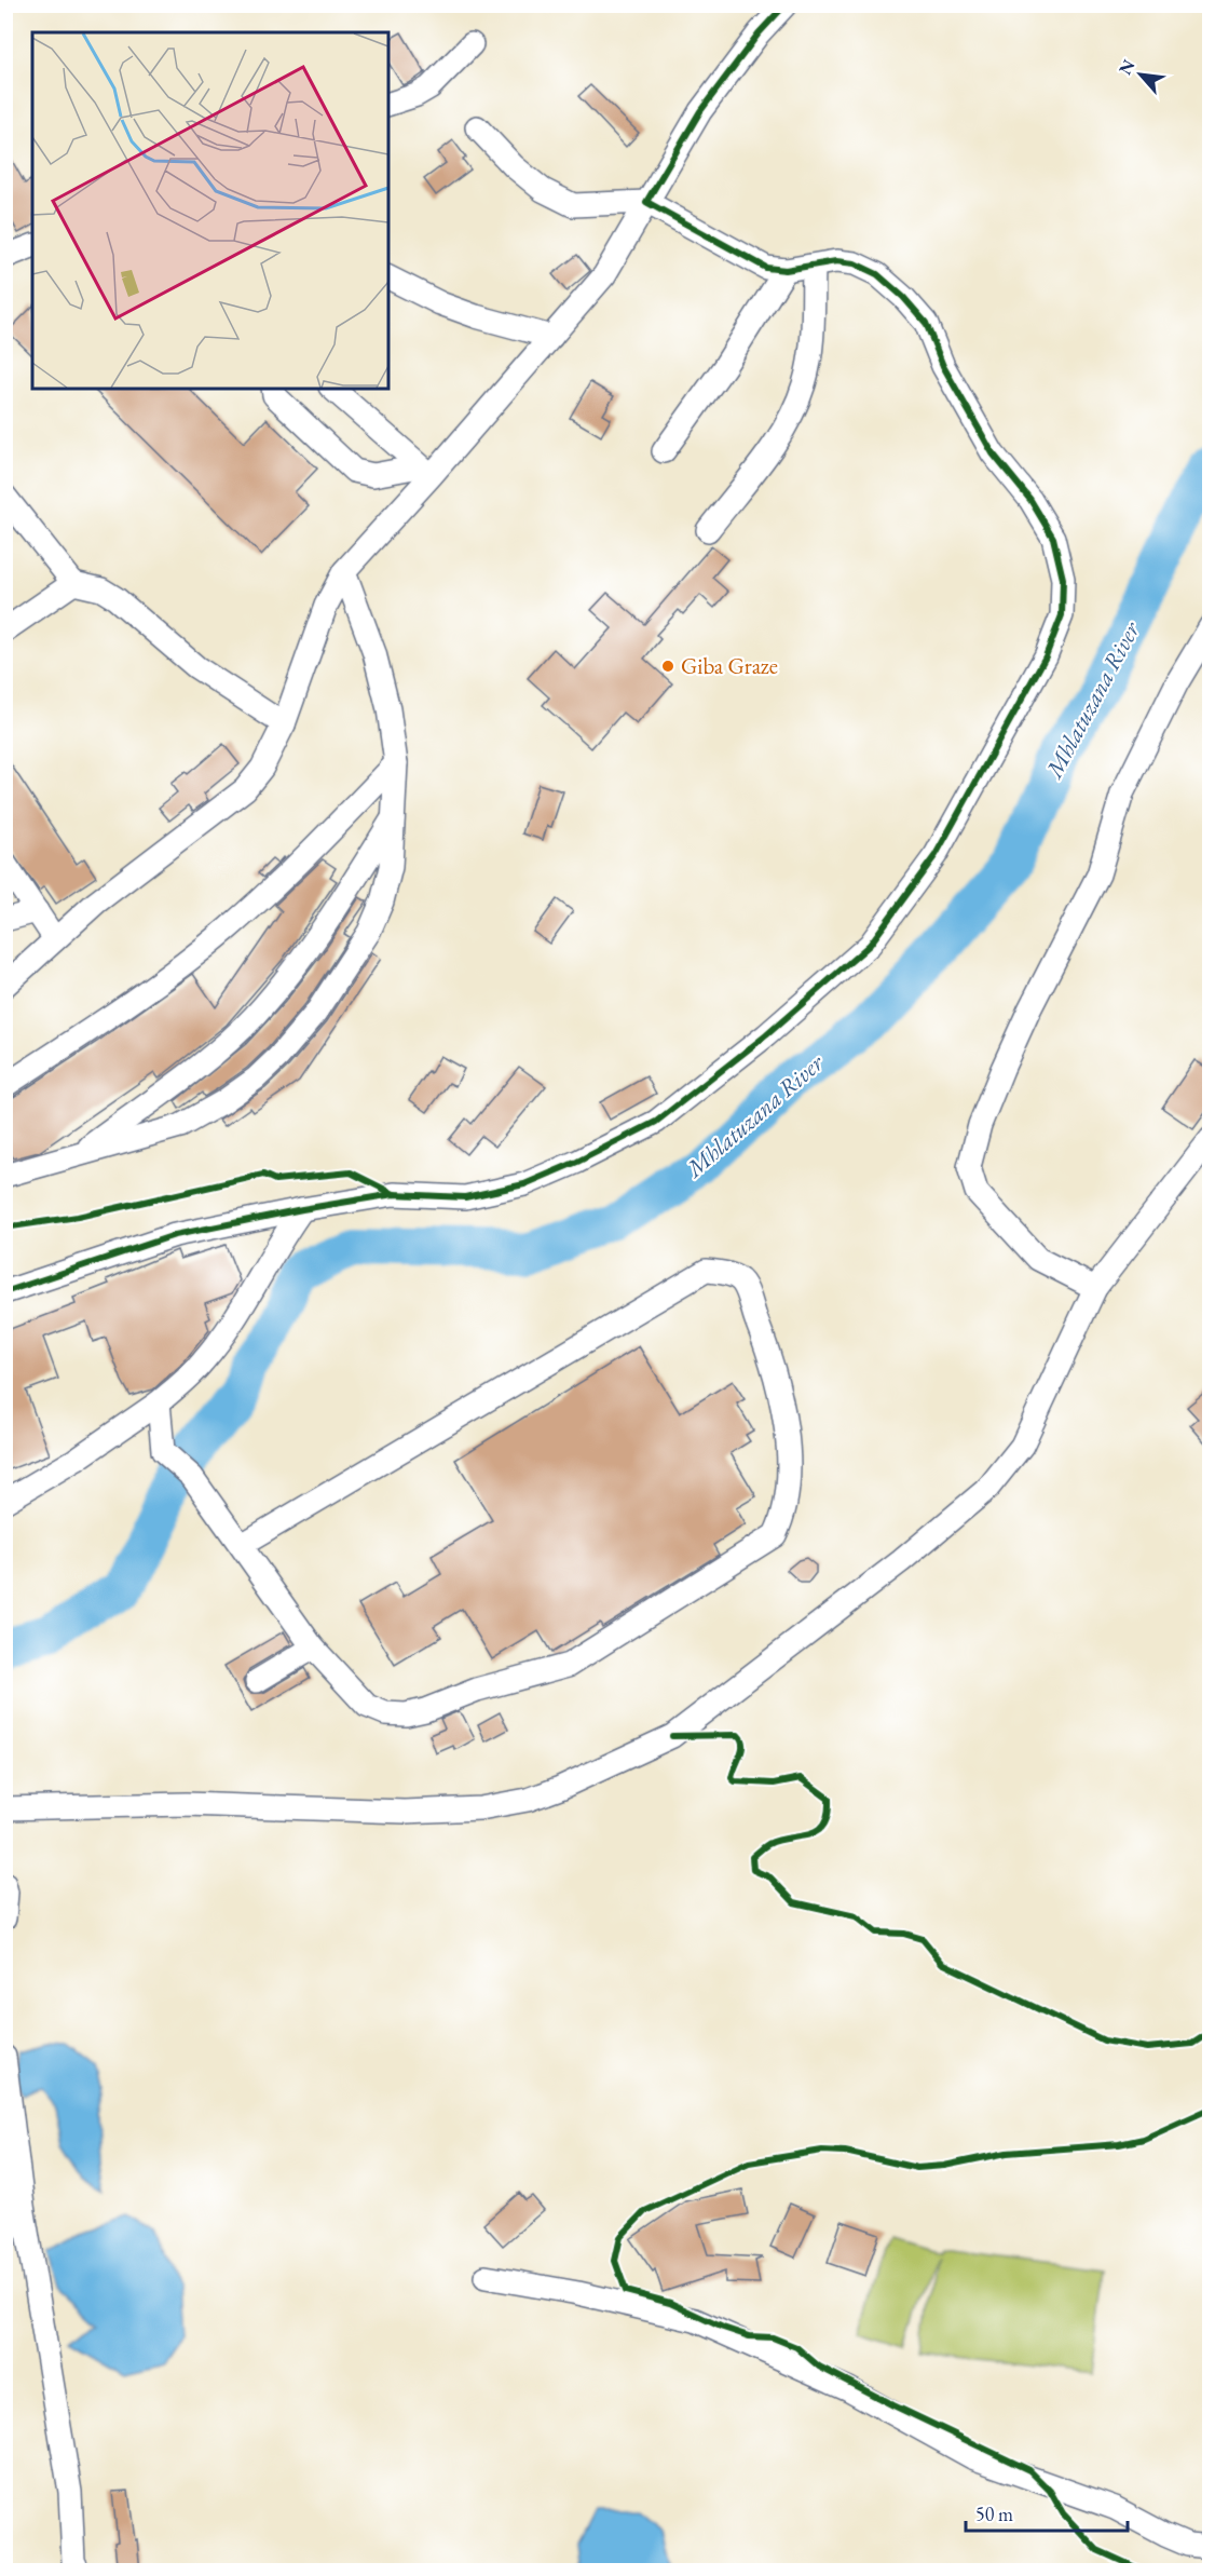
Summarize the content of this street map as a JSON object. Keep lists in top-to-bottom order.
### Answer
{
  "water": ["Mhlatuzana River"],
  "places": ["Giba Graze"],
  "scale_bar": "50 m",
  "north": "top left"
}
